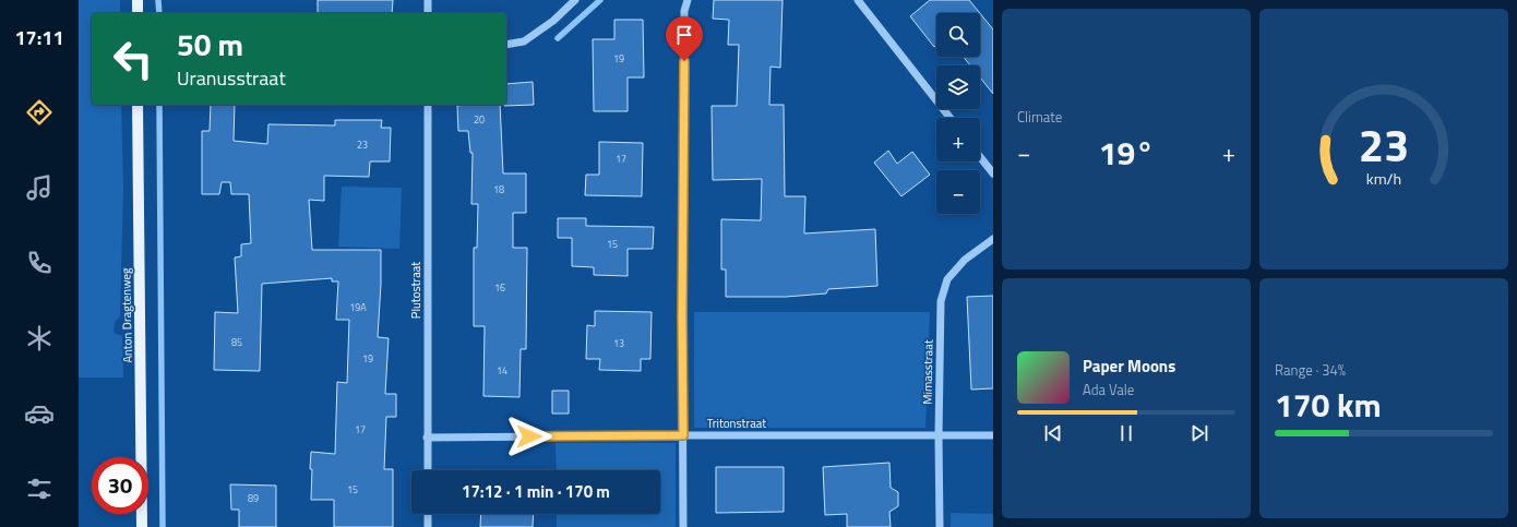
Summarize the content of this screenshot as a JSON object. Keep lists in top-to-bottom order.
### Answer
{
  "streets": {
    "main road": ["Anton Dragtenweg"],
    "street": ["Plutostraat", "Mimasstraat", "Tritonstraat"]
  },
  "crossings": [
    ["Plutostraat", "Tritonstraat"],
    ["Mimasstraat", "Tritonstraat"]
  ],
  "house_numbers": [
    "19",
    "20",
    "23",
    "17",
    "18",
    "15",
    "16",
    "19A",
    "85",
    "13",
    "19",
    "14",
    "17",
    "15",
    "89"
  ],
  "page": {
    "tabs": "17:11",
    "tile": [
      "Climate",
      ["Range · 34%", "170 km"]
    ],
    "map_buttons": ["+", "−"],
    "turn": ["50 m", "Uranusstraat"],
    "heat": ["−", "19°", "+"],
    "song": ["Paper Moons", "Ada Vale"],
    "limit": "30",
    "trip": "17:12 · 1 min · 170 m",
    "gauge": ["23", "km/h"]
  }
}
